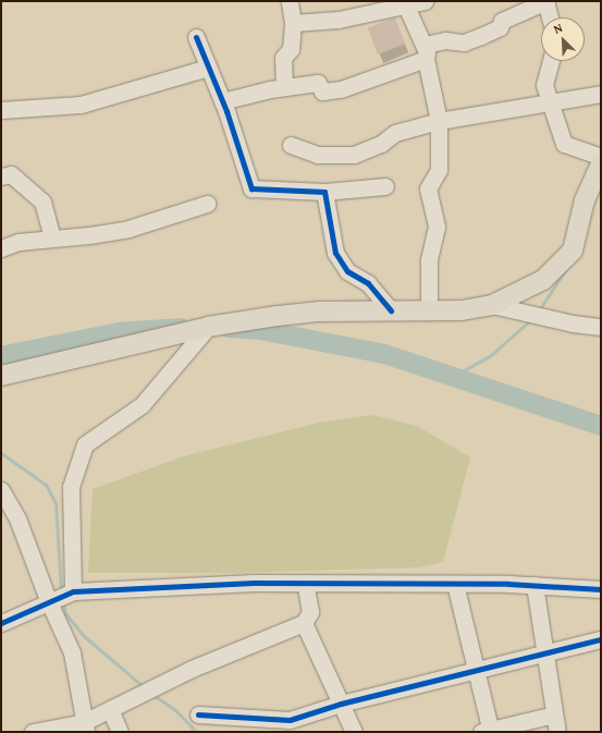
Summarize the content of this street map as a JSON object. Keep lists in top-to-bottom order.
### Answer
{
  "north": "top left"
}
